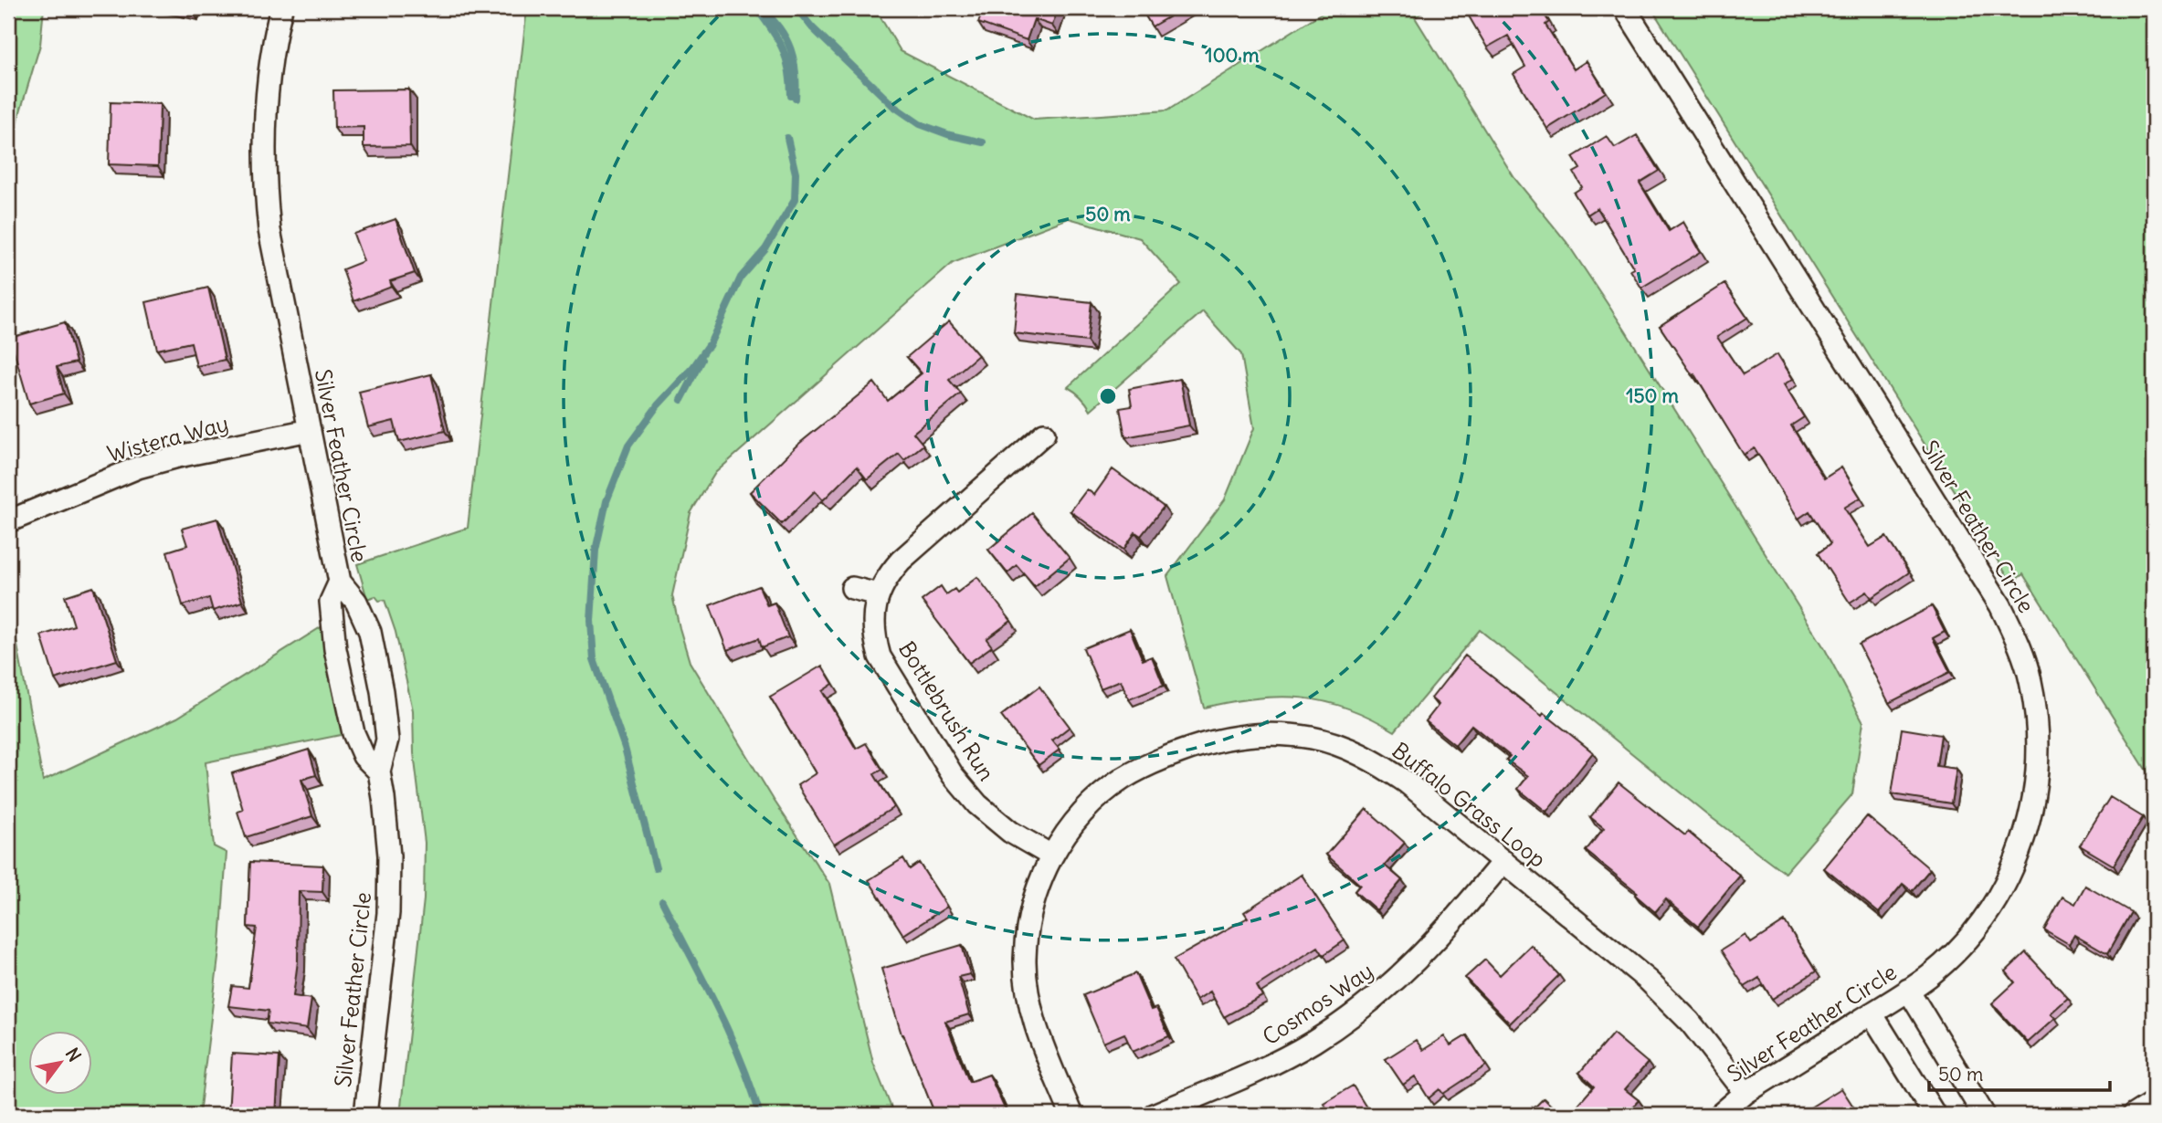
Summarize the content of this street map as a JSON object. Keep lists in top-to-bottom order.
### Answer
{
  "streets": {
    "street": [
      "Wistera Way",
      "Silver Feather Circle",
      "Bottlebrush Run",
      "Buffalo Grass Loop",
      "Cosmos Way"
    ]
  },
  "crossings": [
    ["Wistera Way", "Silver Feather Circle"],
    ["Silver Feather Circle", "Buffalo Grass Loop"],
    ["Bottlebrush Run", "Buffalo Grass Loop"],
    ["Buffalo Grass Loop", "Cosmos Way"]
  ],
  "scale_bar": "50 m",
  "north": "top right",
  "rings": ["100 m", "50 m", "150 m"]
}
